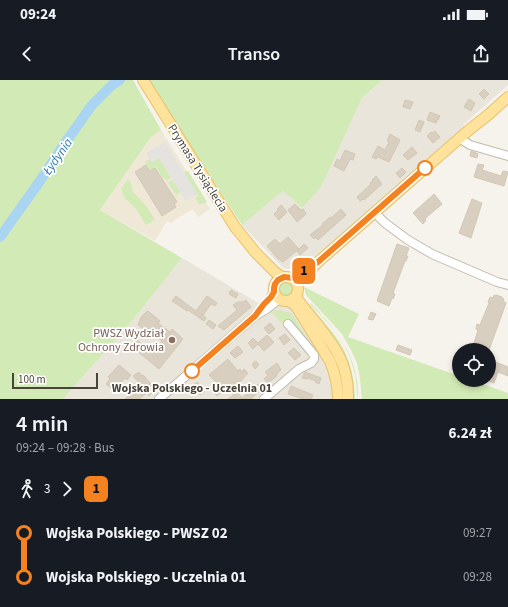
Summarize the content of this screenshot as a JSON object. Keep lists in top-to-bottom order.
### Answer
{
  "streets": {
    "main road": ["Prymasa Tysiąclecia"]
  },
  "water": ["Łydynia"],
  "places": ["PWSZ Wydział Ochrony Zdrowia", "Wojska Polskiego - Uczelnia 01"],
  "lines": ["bus line 1"],
  "scale_bar": "100 m",
  "page": {
    "status": "09:24",
    "header": "Transo",
    "on_map": "1",
    "scale": "100 m",
    "heading": ["4 min", "09:24 – 09:28 · Bus", "6.24 zł"],
    "legs": ["3", "1"],
    "list": [
      {
        "name": "Wojska Polskiego - PWSZ 02",
        "value": "09:27"
      },
      {
        "name": "Wojska Polskiego - Uczelnia 01",
        "value": "09:28"
      }
    ]
  }
}
